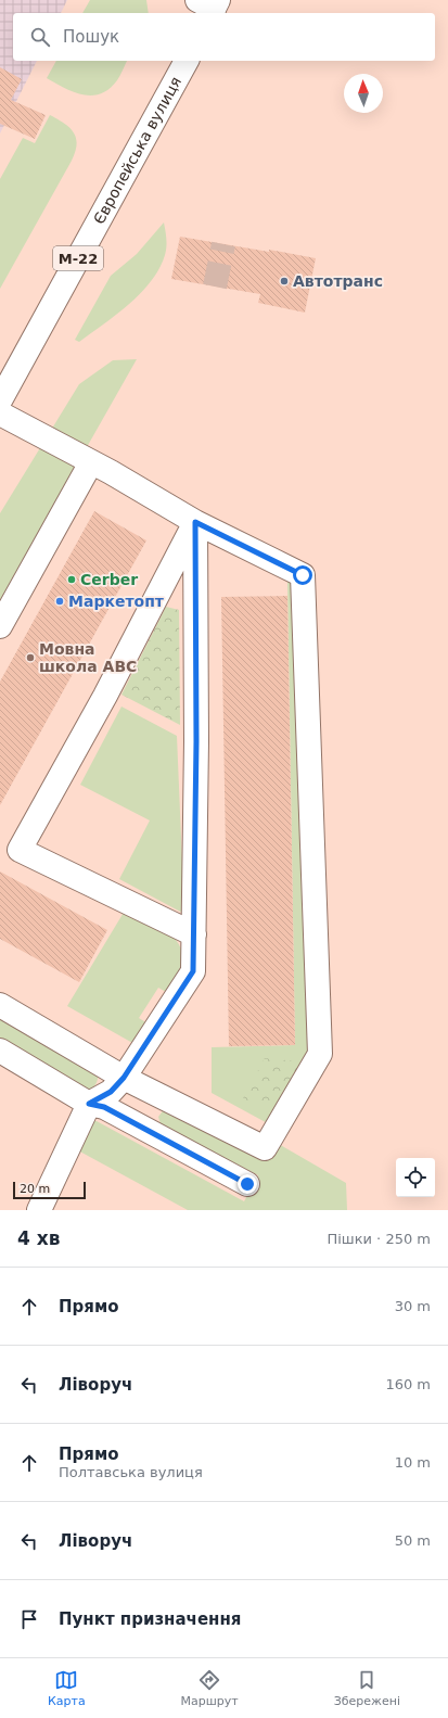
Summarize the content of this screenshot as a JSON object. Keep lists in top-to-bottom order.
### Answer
{
  "streets": {
    "main road": ["Європейська вулиця", "М-22"]
  },
  "places": [
    "Автотранс",
    "Cerber",
    "Маркетопт",
    "Мовна школа ABC"
  ],
  "scale_bar": "20 m",
  "north": "top",
  "page": {
    "search": "Пошук",
    "scale": "20 m",
    "heading": ["4 хв", "Пішки · 250 m"],
    "list": [
      ["Прямо", "30 m"],
      ["Ліворуч", "160 m"],
      ["Прямо", "Полтавська вулиця", "10 m"],
      ["Ліворуч", "50 m"],
      "Пункт призначення"
    ],
    "nav": ["Карта", "Маршрут", "Збережені"]
  }
}
